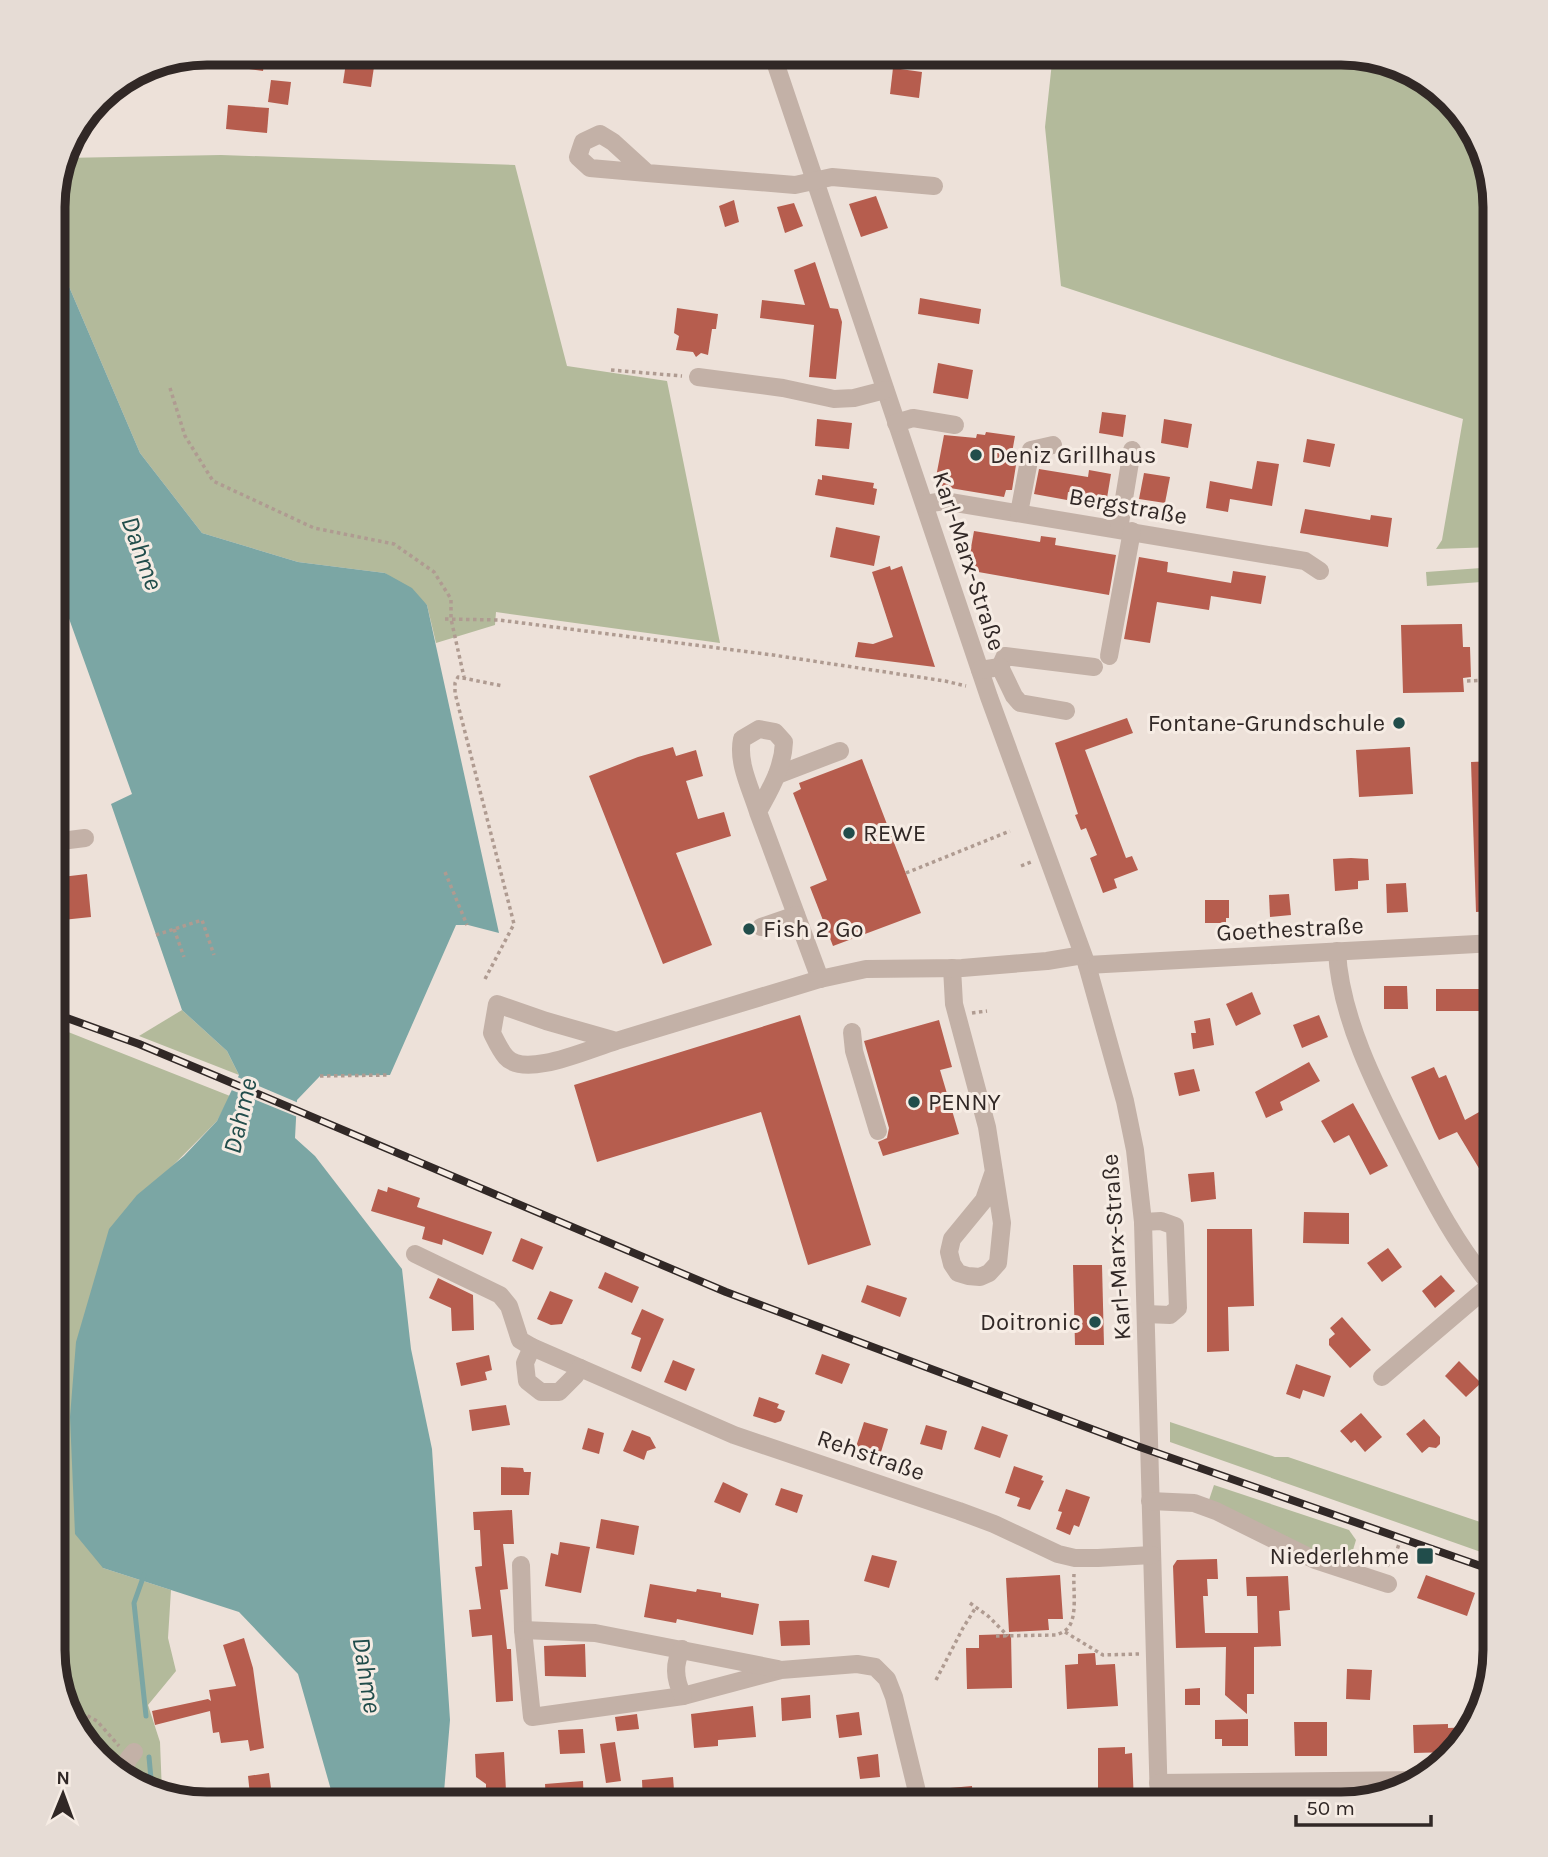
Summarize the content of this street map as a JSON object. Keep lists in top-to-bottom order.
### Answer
{
  "streets": {
    "street": [
      "Bergstraße",
      "Karl-Marx-Straße",
      "Goethestraße",
      "Rehstraße"
    ]
  },
  "crossings": [
    ["Bergstraße", "Karl-Marx-Straße"],
    ["Karl-Marx-Straße", "Goethestraße"],
    ["Karl-Marx-Straße", "Rehstraße"]
  ],
  "water": ["Dahme"],
  "places": {
    "other": [
      "Deniz Grillhaus",
      "Fontane-Grundschule",
      "REWE",
      "Fish 2 Go",
      "PENNY",
      "Doitronic"
    ],
    "transit": ["Niederlehme"]
  },
  "scale_bar": "50 m",
  "north": "top"
}
